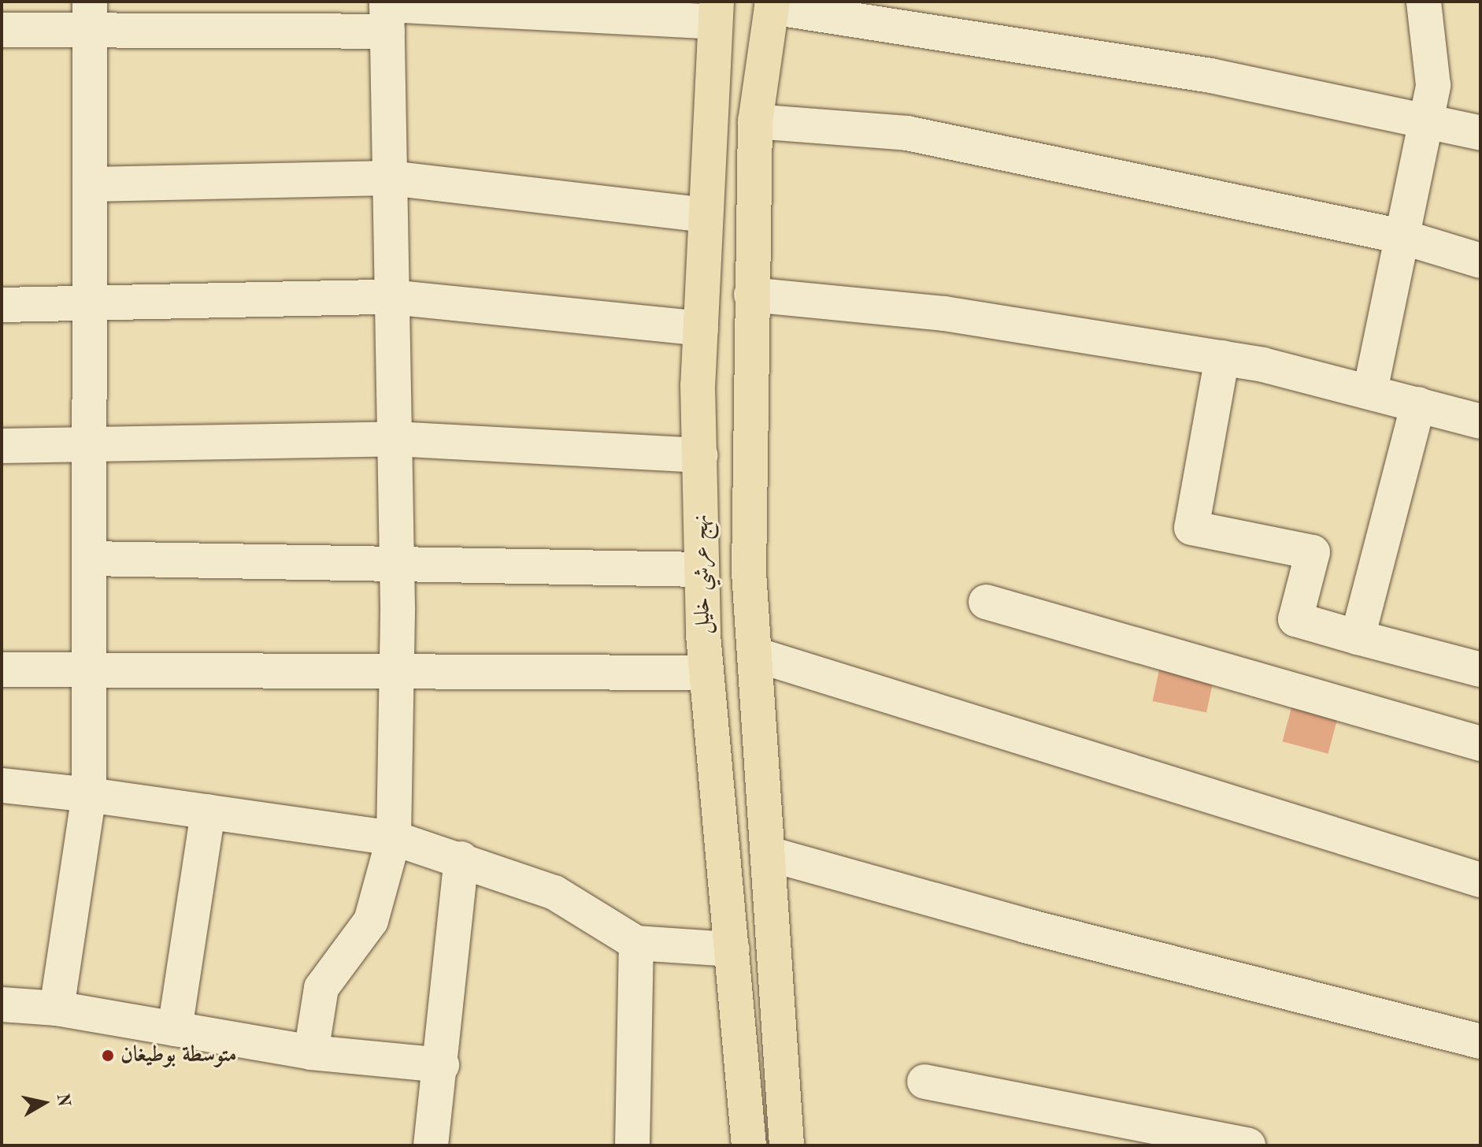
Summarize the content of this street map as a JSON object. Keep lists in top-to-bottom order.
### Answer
{
  "streets": {
    "highway": ["نهج عرشي خليل"]
  },
  "places": ["متوسطة بوطيغان"],
  "north": "right"
}
